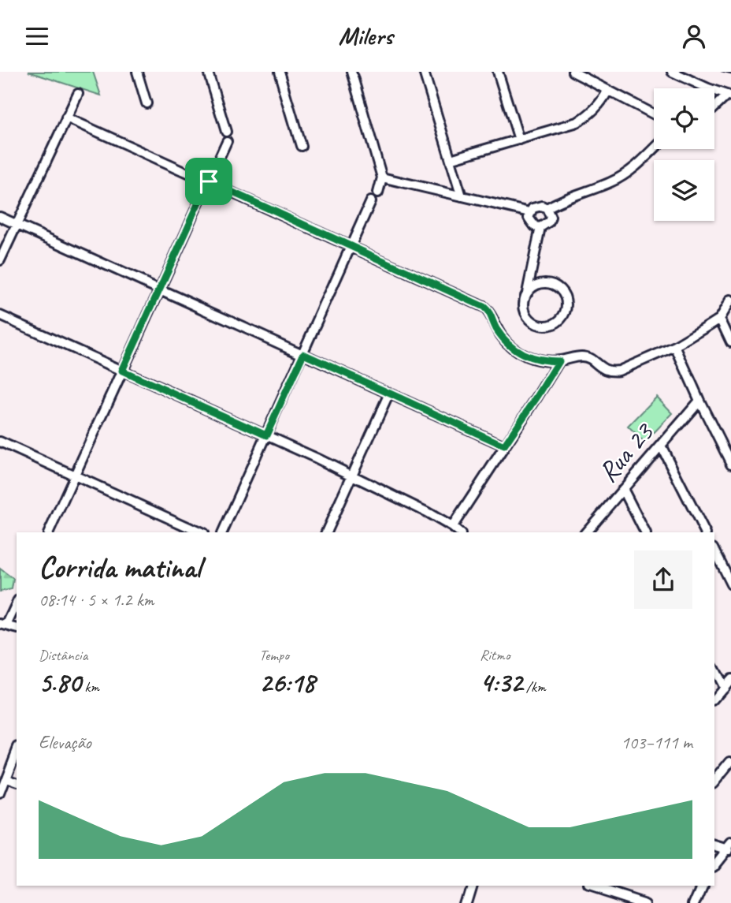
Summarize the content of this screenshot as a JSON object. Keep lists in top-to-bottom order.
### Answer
{
  "streets": {
    "street": ["Rua 23"]
  },
  "page": {
    "header": "Milers",
    "heading": ["Corrida matinal", "08:14 · 5 × 1.2 km"],
    "stats": [
      ["Distância", "5.80 km"],
      ["Tempo", "26:18"],
      ["Ritmo", "4:32 /km"]
    ],
    "chart": ["Elevação", "103–111 m"]
  }
}
